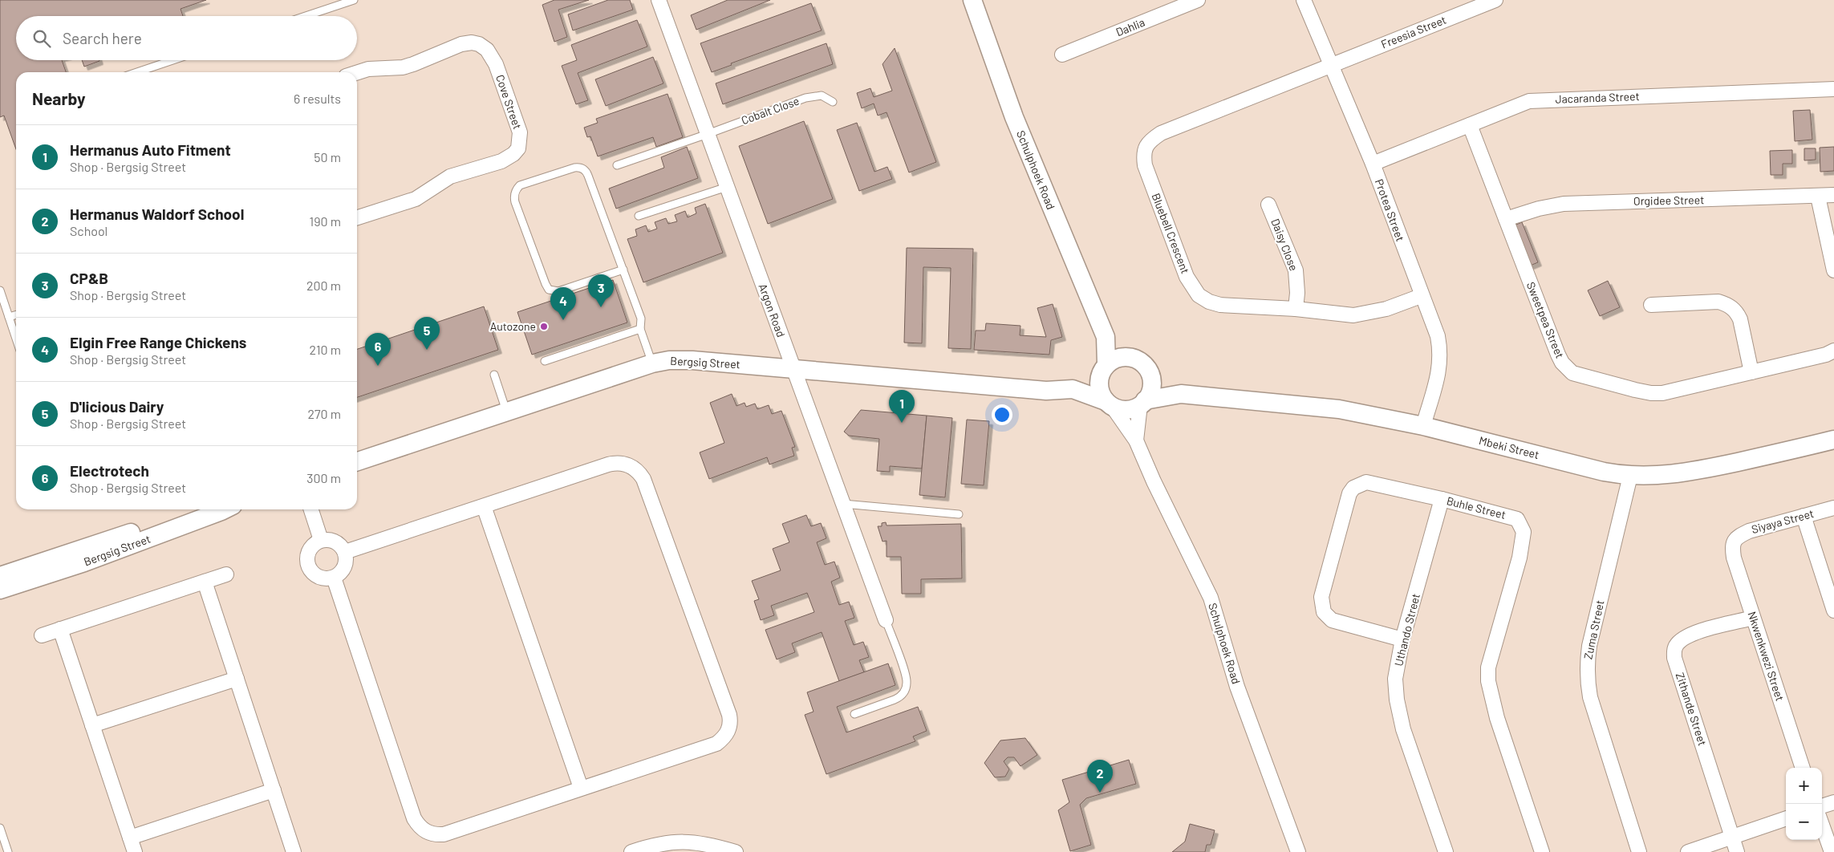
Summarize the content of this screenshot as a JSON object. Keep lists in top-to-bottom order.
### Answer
{
  "streets": {
    "street": [
      "Dahlia",
      "Freesia Street",
      "Jacaranda Street",
      "Cove Street",
      "Schulphoek Road",
      "Orgidee Street",
      "Protea Street",
      "Bluebell Crescent",
      "Daisy Close",
      "Argon Road",
      "Sweetpea Street",
      "Bergsig Street",
      "Mbeki Street",
      "Buhle Street",
      "Siyaya Street",
      "Uthando Street",
      "Zuma Street",
      "Nkwenkwezi Street",
      "Zithande Street"
    ],
    "lane": ["Cobalt Close"]
  },
  "crossings": [
    ["Freesia Street", "Protea Street"],
    ["Freesia Street", "Bluebell Crescent"],
    ["Jacaranda Street", "Protea Street"],
    ["Jacaranda Street", "Sweetpea Street"],
    ["Cobalt Close", "Argon Road"],
    ["Schulphoek Road", "Bergsig Street"],
    ["Schulphoek Road", "Mbeki Street"],
    ["Orgidee Street", "Sweetpea Street"],
    ["Protea Street", "Bluebell Crescent"],
    ["Protea Street", "Mbeki Street"],
    ["Bluebell Crescent", "Daisy Close"],
    ["Argon Road", "Bergsig Street"],
    ["Bergsig Street", "Mbeki Street"],
    ["Mbeki Street", "Zuma Street"],
    ["Buhle Street", "Uthando Street"],
    ["Siyaya Street", "Nkwenkwezi Street"],
    ["Nkwenkwezi Street", "Zithande Street"]
  ],
  "places": ["Autozone"],
  "page": {
    "search": "Search here",
    "heading": ["Nearby", "6 results"],
    "list": [
      {
        "mark": "1",
        "name": "Hermanus Auto Fitment",
        "note": "Shop · Bergsig Street",
        "value": "50 m"
      },
      {
        "mark": "2",
        "name": "Hermanus Waldorf School",
        "note": "School",
        "value": "190 m"
      },
      {
        "mark": "3",
        "name": "CP&B",
        "note": "Shop · Bergsig Street",
        "value": "200 m"
      },
      {
        "mark": "4",
        "name": "Elgin Free Range Chickens",
        "note": "Shop · Bergsig Street",
        "value": "210 m"
      },
      {
        "mark": "5",
        "name": "D'licious Dairy",
        "note": "Shop · Bergsig Street",
        "value": "270 m"
      },
      {
        "mark": "6",
        "name": "Electrotech",
        "note": "Shop · Bergsig Street",
        "value": "300 m"
      }
    ],
    "pins": [
      "3",
      "4",
      "5",
      "6",
      "1",
      "2"
    ],
    "map_buttons": ["+", "−"]
  }
}
